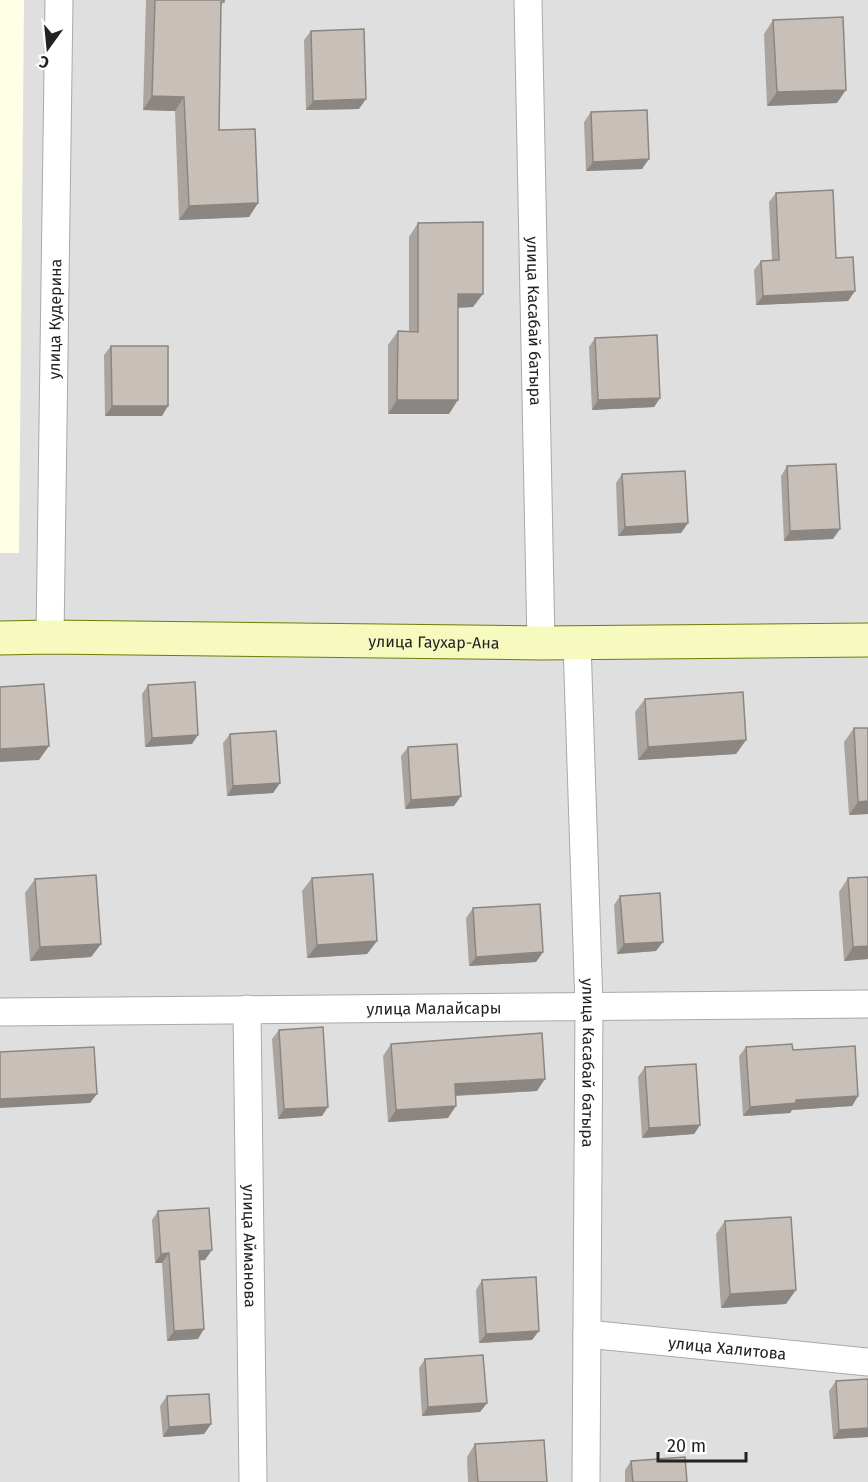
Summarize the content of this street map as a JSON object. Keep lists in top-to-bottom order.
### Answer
{
  "streets": {
    "street": [
      "улица Кудерина",
      "улица Касабай батыра",
      "улица Гаухар-Ана",
      "улица Малайсары",
      "улица Айманова",
      "улица Халитова"
    ]
  },
  "crossings": [
    ["улица Кудерина", "улица Гаухар-Ана"],
    ["улица Касабай батыра", "улица Гаухар-Ана"],
    ["улица Касабай батыра", "улица Малайсары"],
    ["улица Касабай батыра", "улица Халитова"],
    ["улица Малайсары", "улица Айманова"]
  ],
  "scale_bar": "20 m",
  "north": "bottom"
}
